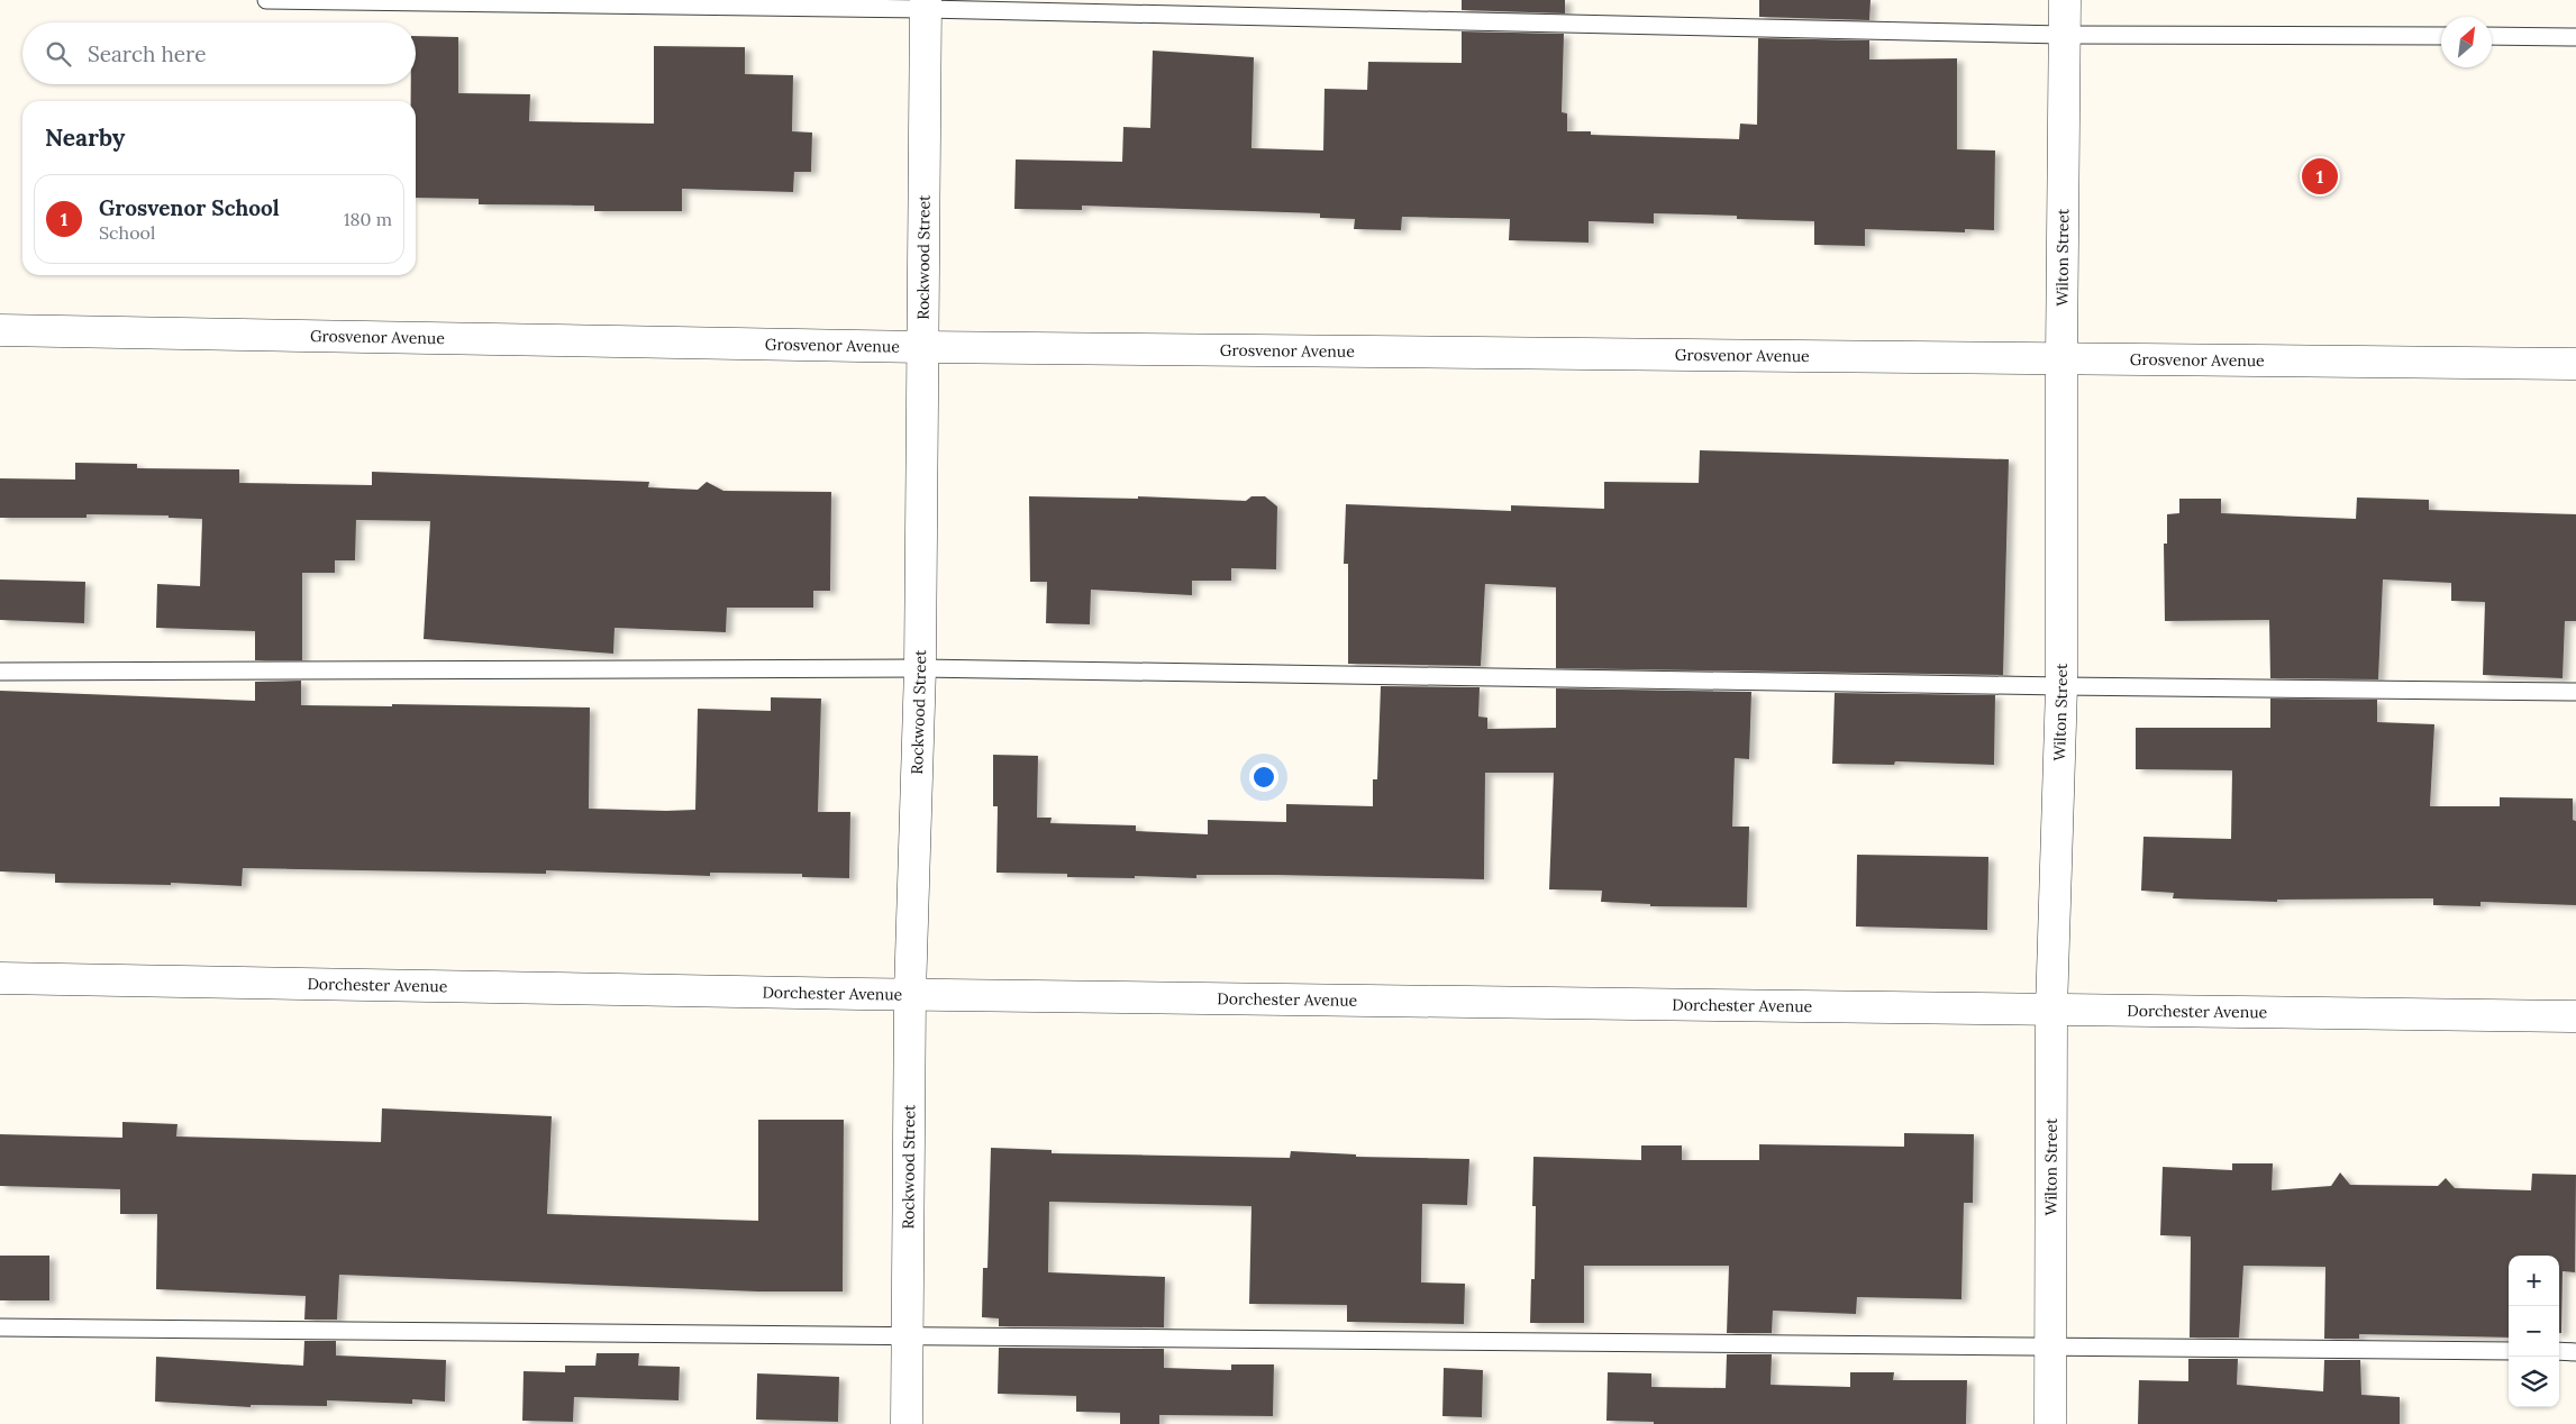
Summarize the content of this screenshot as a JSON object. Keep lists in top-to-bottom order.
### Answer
{
  "streets": {
    "street": [
      "Rockwood Street",
      "Wilton Street",
      "Grosvenor Avenue",
      "Dorchester Avenue"
    ]
  },
  "crossings": [
    ["Rockwood Street", "Grosvenor Avenue"],
    ["Rockwood Street", "Dorchester Avenue"],
    ["Wilton Street", "Grosvenor Avenue"],
    ["Wilton Street", "Dorchester Avenue"]
  ],
  "north": "top right",
  "page": {
    "search": "Search here",
    "heading": "Nearby",
    "pins": "1",
    "list": [
      {
        "mark": "1",
        "name": "Grosvenor School",
        "note": "School",
        "value": "180 m"
      }
    ],
    "map_buttons": ["+", "−"]
  }
}
